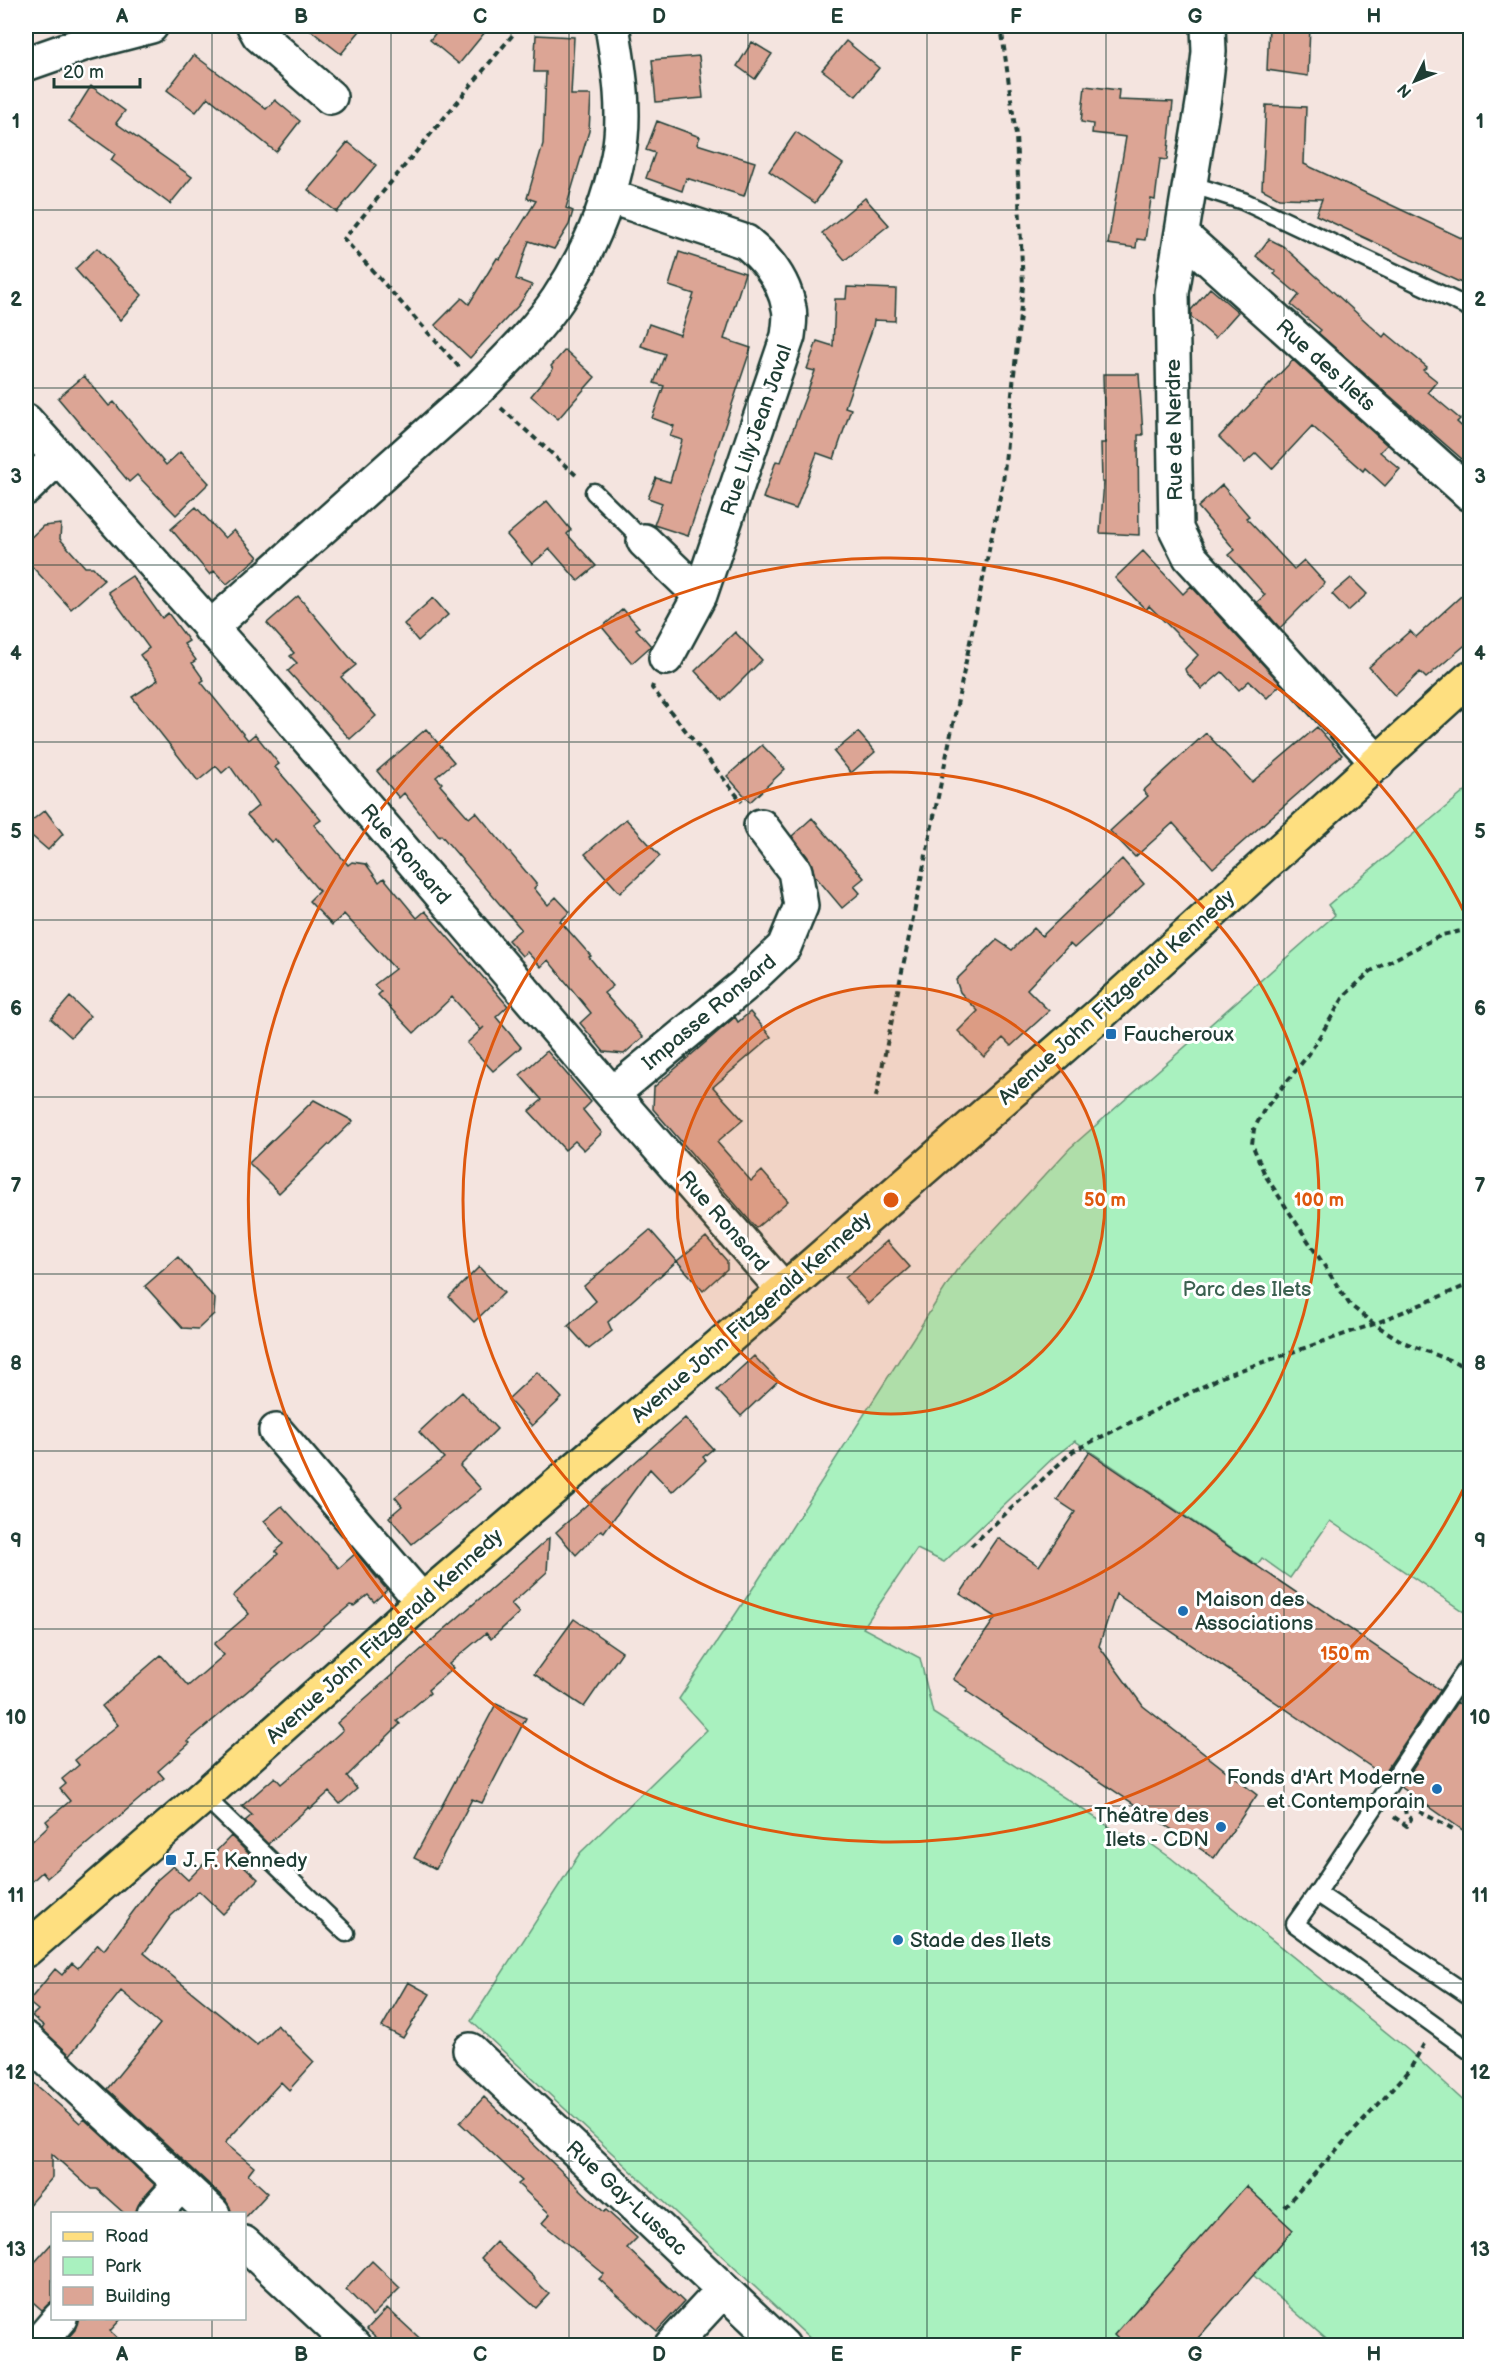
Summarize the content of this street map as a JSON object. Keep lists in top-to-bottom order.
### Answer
{
  "streets": {
    "main road": ["Avenue John Fitzgerald Kennedy"],
    "street": [
      "Rue des Ilets",
      "Rue Lily Jean Javal",
      "Rue de Nerdre",
      "Rue Ronsard",
      "Impasse Ronsard",
      "Rue Gay-Lussac"
    ]
  },
  "crossings": [
    ["Rue des Ilets", "Rue de Nerdre"],
    ["Rue de Nerdre", "Avenue John Fitzgerald Kennedy"],
    ["Rue Ronsard", "Avenue John Fitzgerald Kennedy"],
    ["Rue Ronsard", "Impasse Ronsard"]
  ],
  "parks": ["Parc des Ilets"],
  "places": {
    "transit": ["Faucheroux", "J. F. Kennedy"],
    "other": [
      "Maison des Associations",
      "Fonds d'Art Moderne et Contemporain",
      "Théâtre des Ilets - CDN",
      "Stade des Ilets"
    ]
  },
  "legend": ["Road", "Park", "Building"],
  "scale_bar": "20 m",
  "north": "bottom left",
  "grid": {
    "columns": [
      "A",
      "B",
      "C",
      "D",
      "E",
      "F",
      "G",
      "H"
    ],
    "rows": [
      "1",
      "2",
      "3",
      "4",
      "5",
      "6",
      "7",
      "8",
      "9",
      "10",
      "11",
      "12",
      "13"
    ]
  },
  "rings": ["50 m", "100 m", "150 m"]
}
